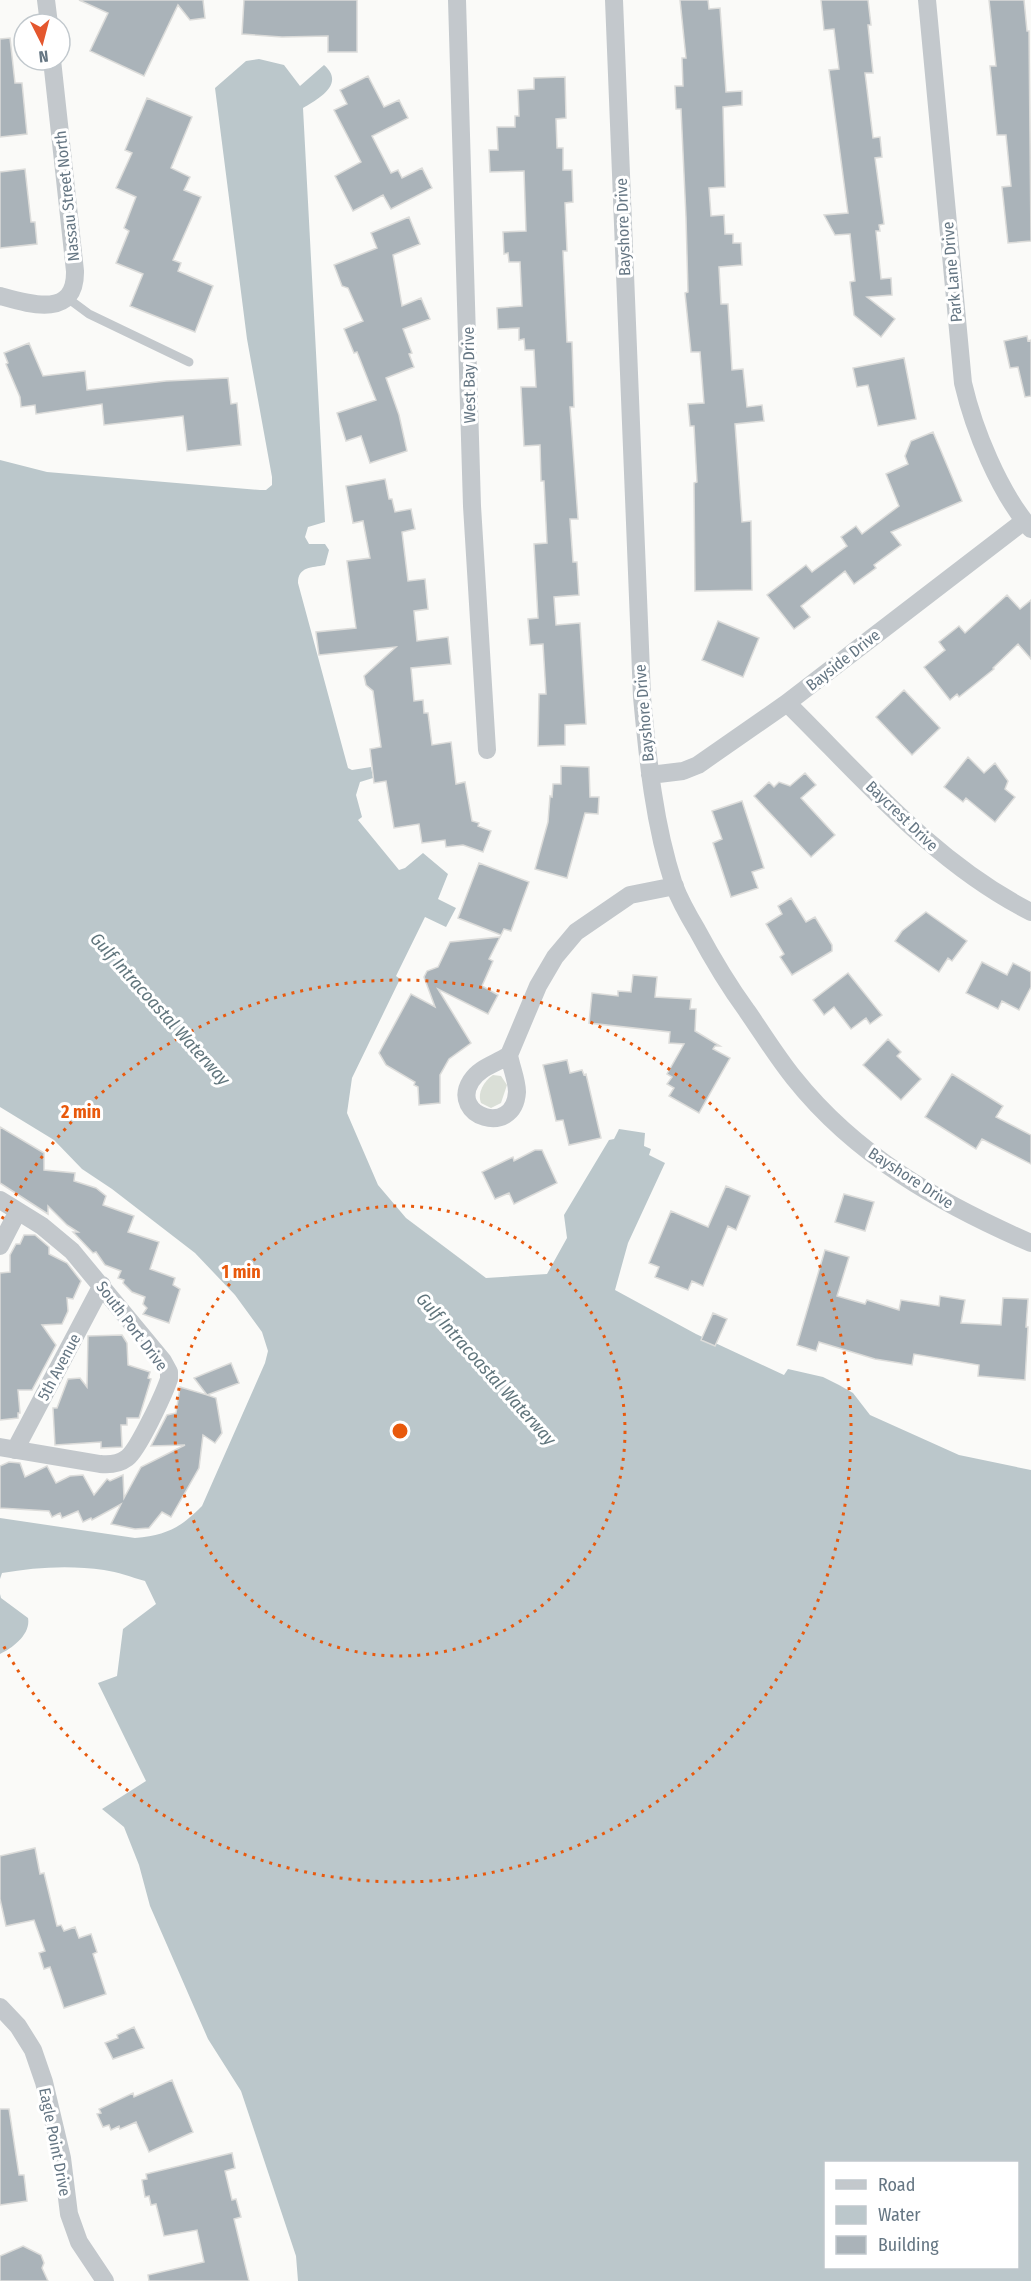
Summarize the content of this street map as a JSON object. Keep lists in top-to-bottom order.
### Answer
{
  "streets": {
    "street": [
      "Nassau Street North",
      "Bayshore Drive",
      "Park Lane Drive",
      "West Bay Drive",
      "Bayside Drive",
      "Baycrest Drive",
      "South Port Drive",
      "5th Avenue",
      "Eagle Point Drive"
    ]
  },
  "crossings": [
    ["Bayshore Drive", "Bayside Drive"],
    ["Park Lane Drive", "Bayside Drive"],
    ["Bayside Drive", "Baycrest Drive"],
    ["South Port Drive", "5th Avenue"]
  ],
  "water": ["Gulf Intracoastal Waterway"],
  "legend": ["Road", "Water", "Building"],
  "north": "bottom",
  "rings": ["2 min", "1 min"]
}
